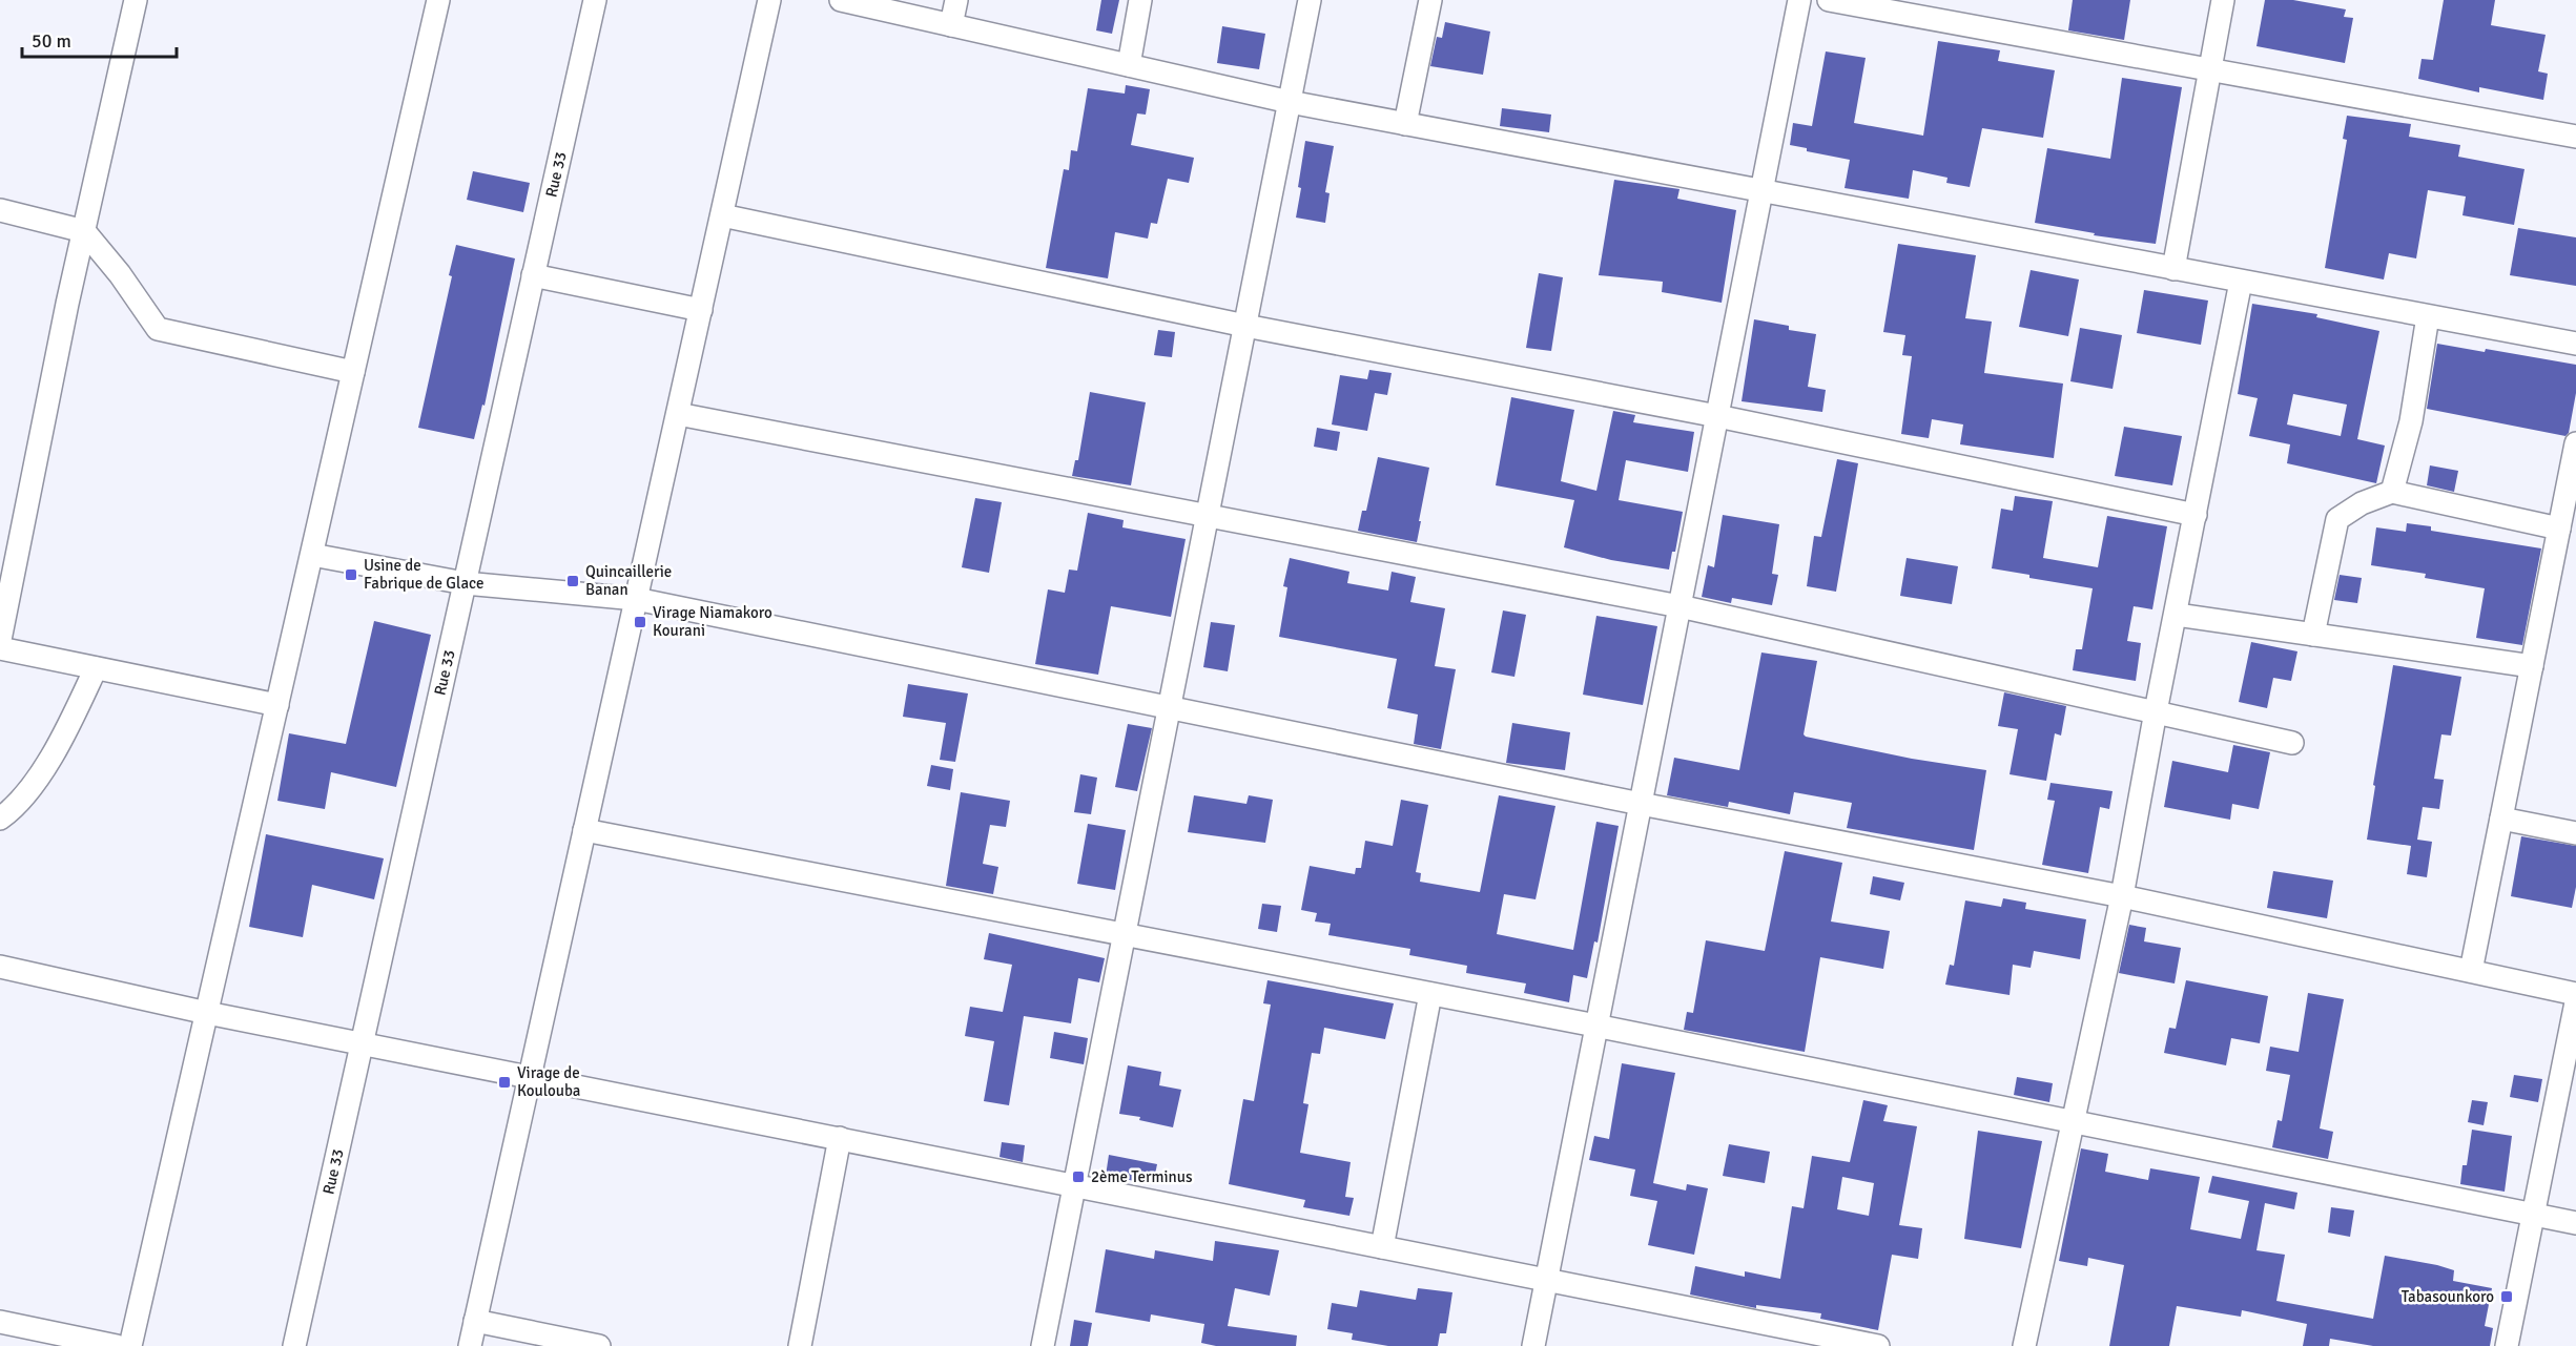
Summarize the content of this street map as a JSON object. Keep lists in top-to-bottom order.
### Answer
{
  "streets": {
    "street": ["Rue 33"]
  },
  "places": {
    "transit": [
      "Usine de Fabrique de Glace",
      "Quincaillerie Banan",
      "Virage Niamakoro Kourani",
      "Virage de Koulouba",
      "2ème Terminus",
      "Tabasounkoro"
    ]
  },
  "scale_bar": "50 m"
}
